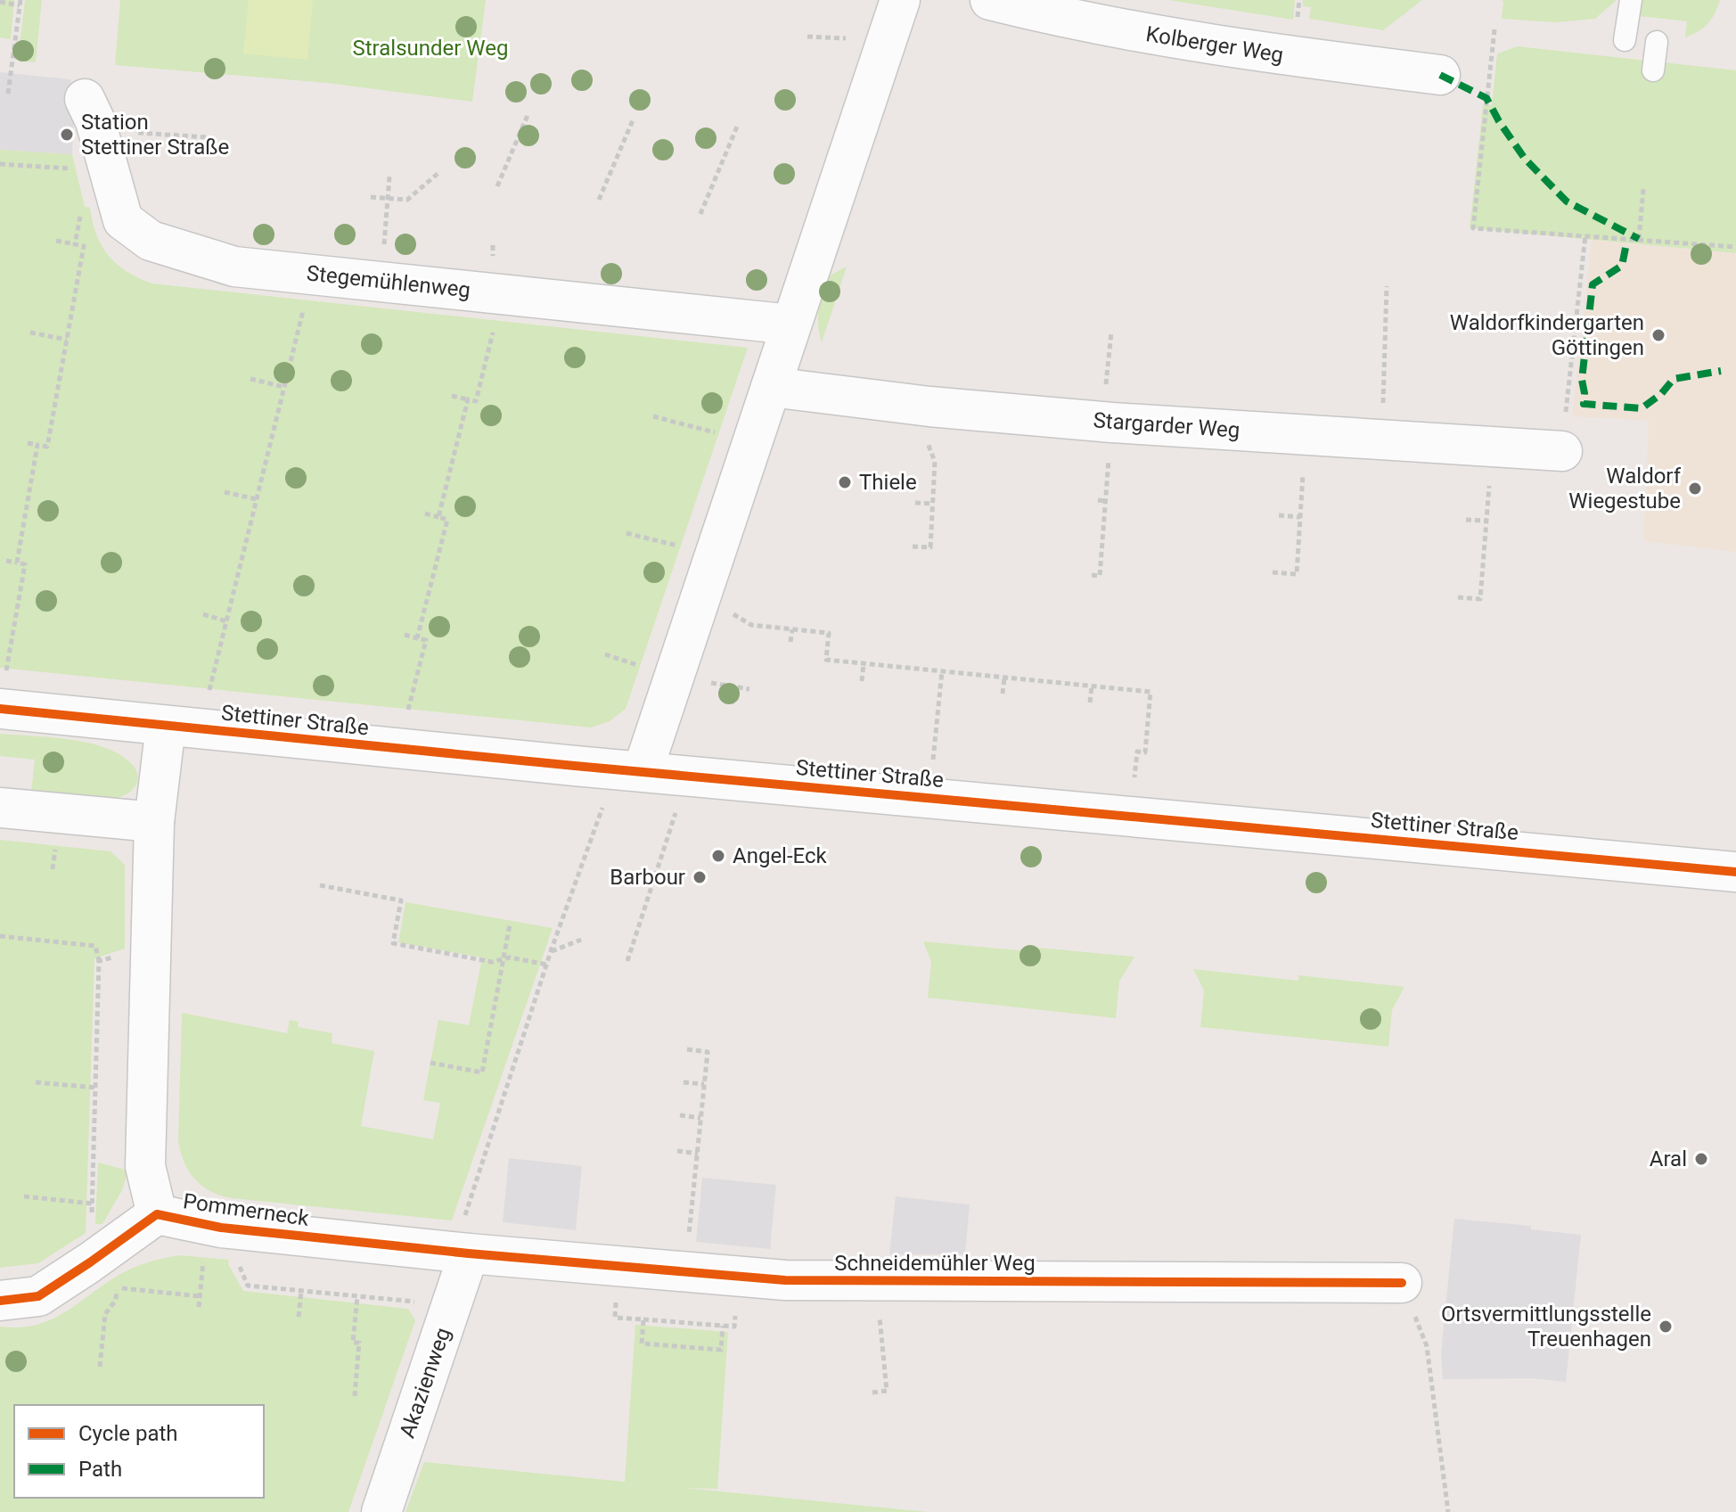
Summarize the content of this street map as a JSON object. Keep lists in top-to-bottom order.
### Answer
{
  "streets": {
    "street": [
      "Kolberger Weg",
      "Stegemühlenweg",
      "Stargarder Weg",
      "Stettiner Straße",
      "Pommerneck",
      "Schneidemühler Weg",
      "Akazienweg"
    ]
  },
  "crossings": [
    ["Stettiner Straße", "Pommerneck"],
    ["Pommerneck", "Schneidemühler Weg"],
    ["Pommerneck", "Akazienweg"],
    ["Schneidemühler Weg", "Akazienweg"]
  ],
  "parks": ["Stralsunder Weg"],
  "places": [
    "Station Stettiner Straße",
    "Waldorfkindergarten Göttingen",
    "Thiele",
    "Waldorf Wiegestube",
    "Angel-Eck",
    "Barbour",
    "Aral",
    "Ortsvermittlungsstelle Treuenhagen"
  ],
  "legend": ["Cycle path", "Path"]
}
